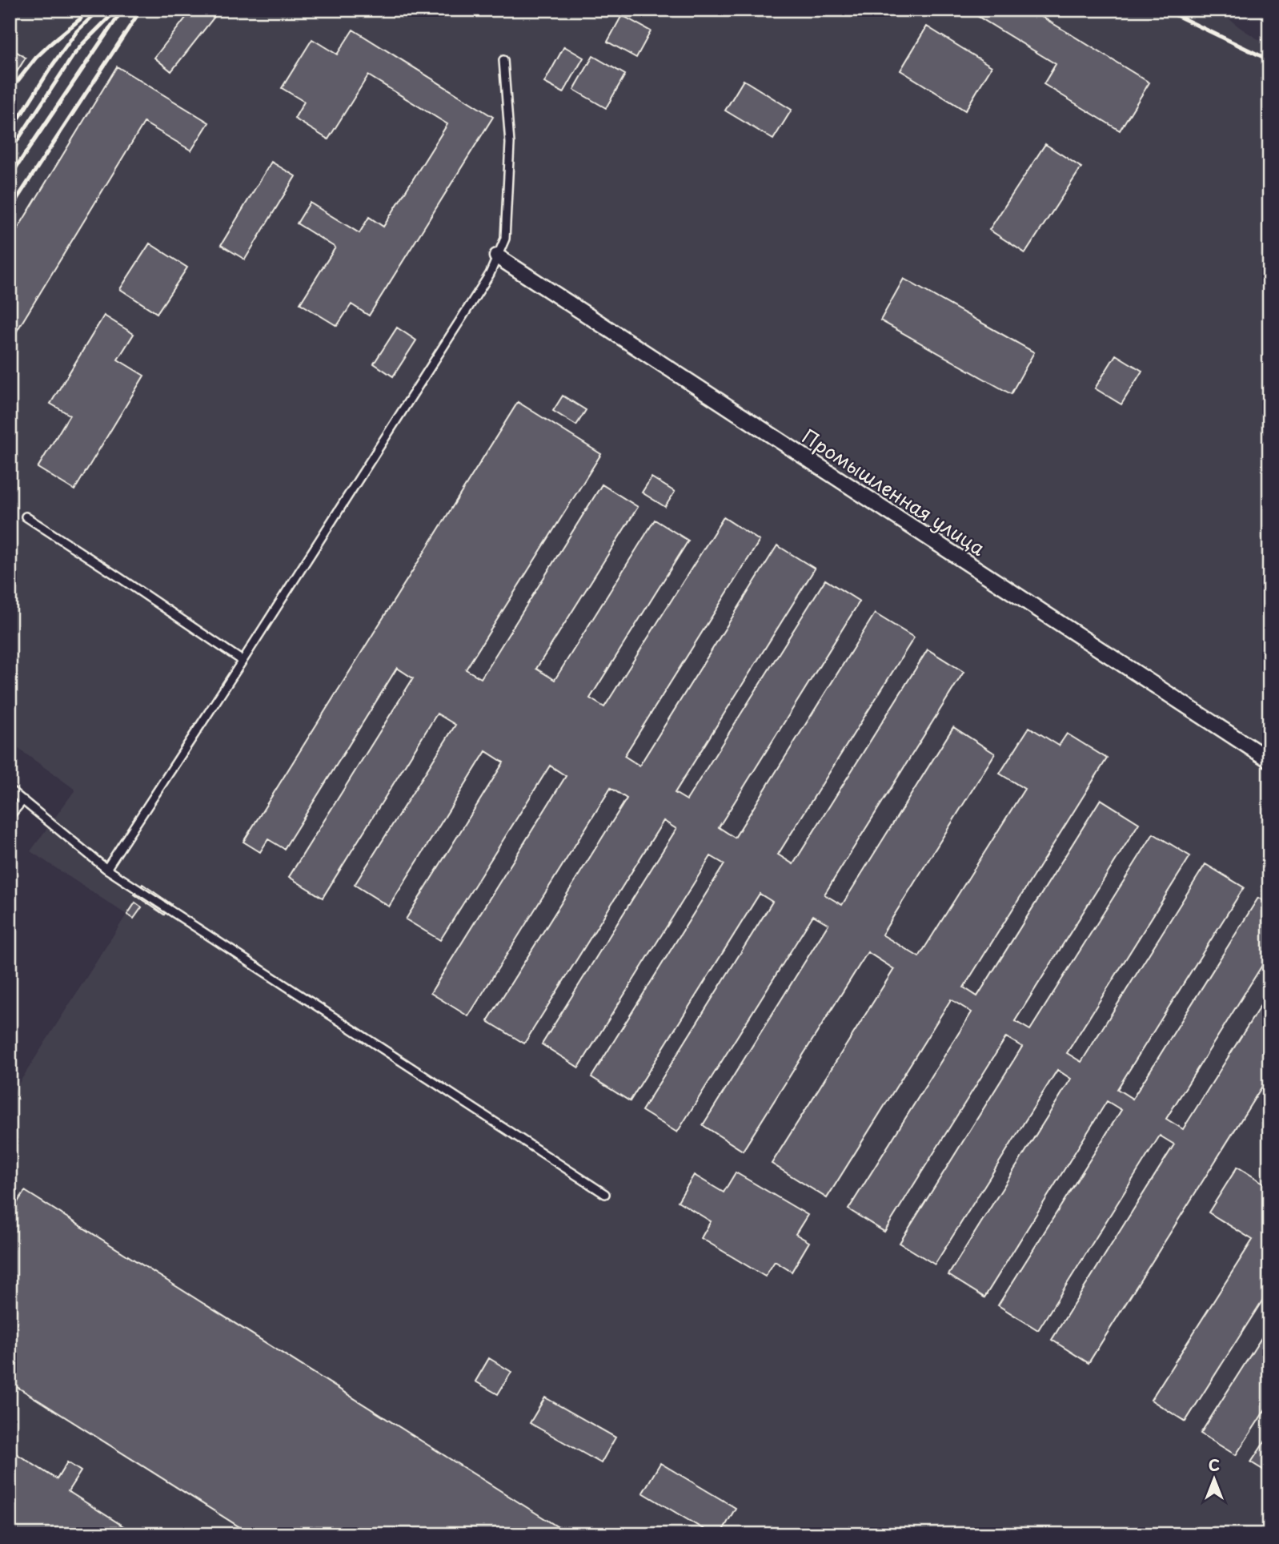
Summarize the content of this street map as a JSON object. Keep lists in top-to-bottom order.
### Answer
{
  "streets": {
    "street": ["Промышленная улица"]
  },
  "north": "top"
}
